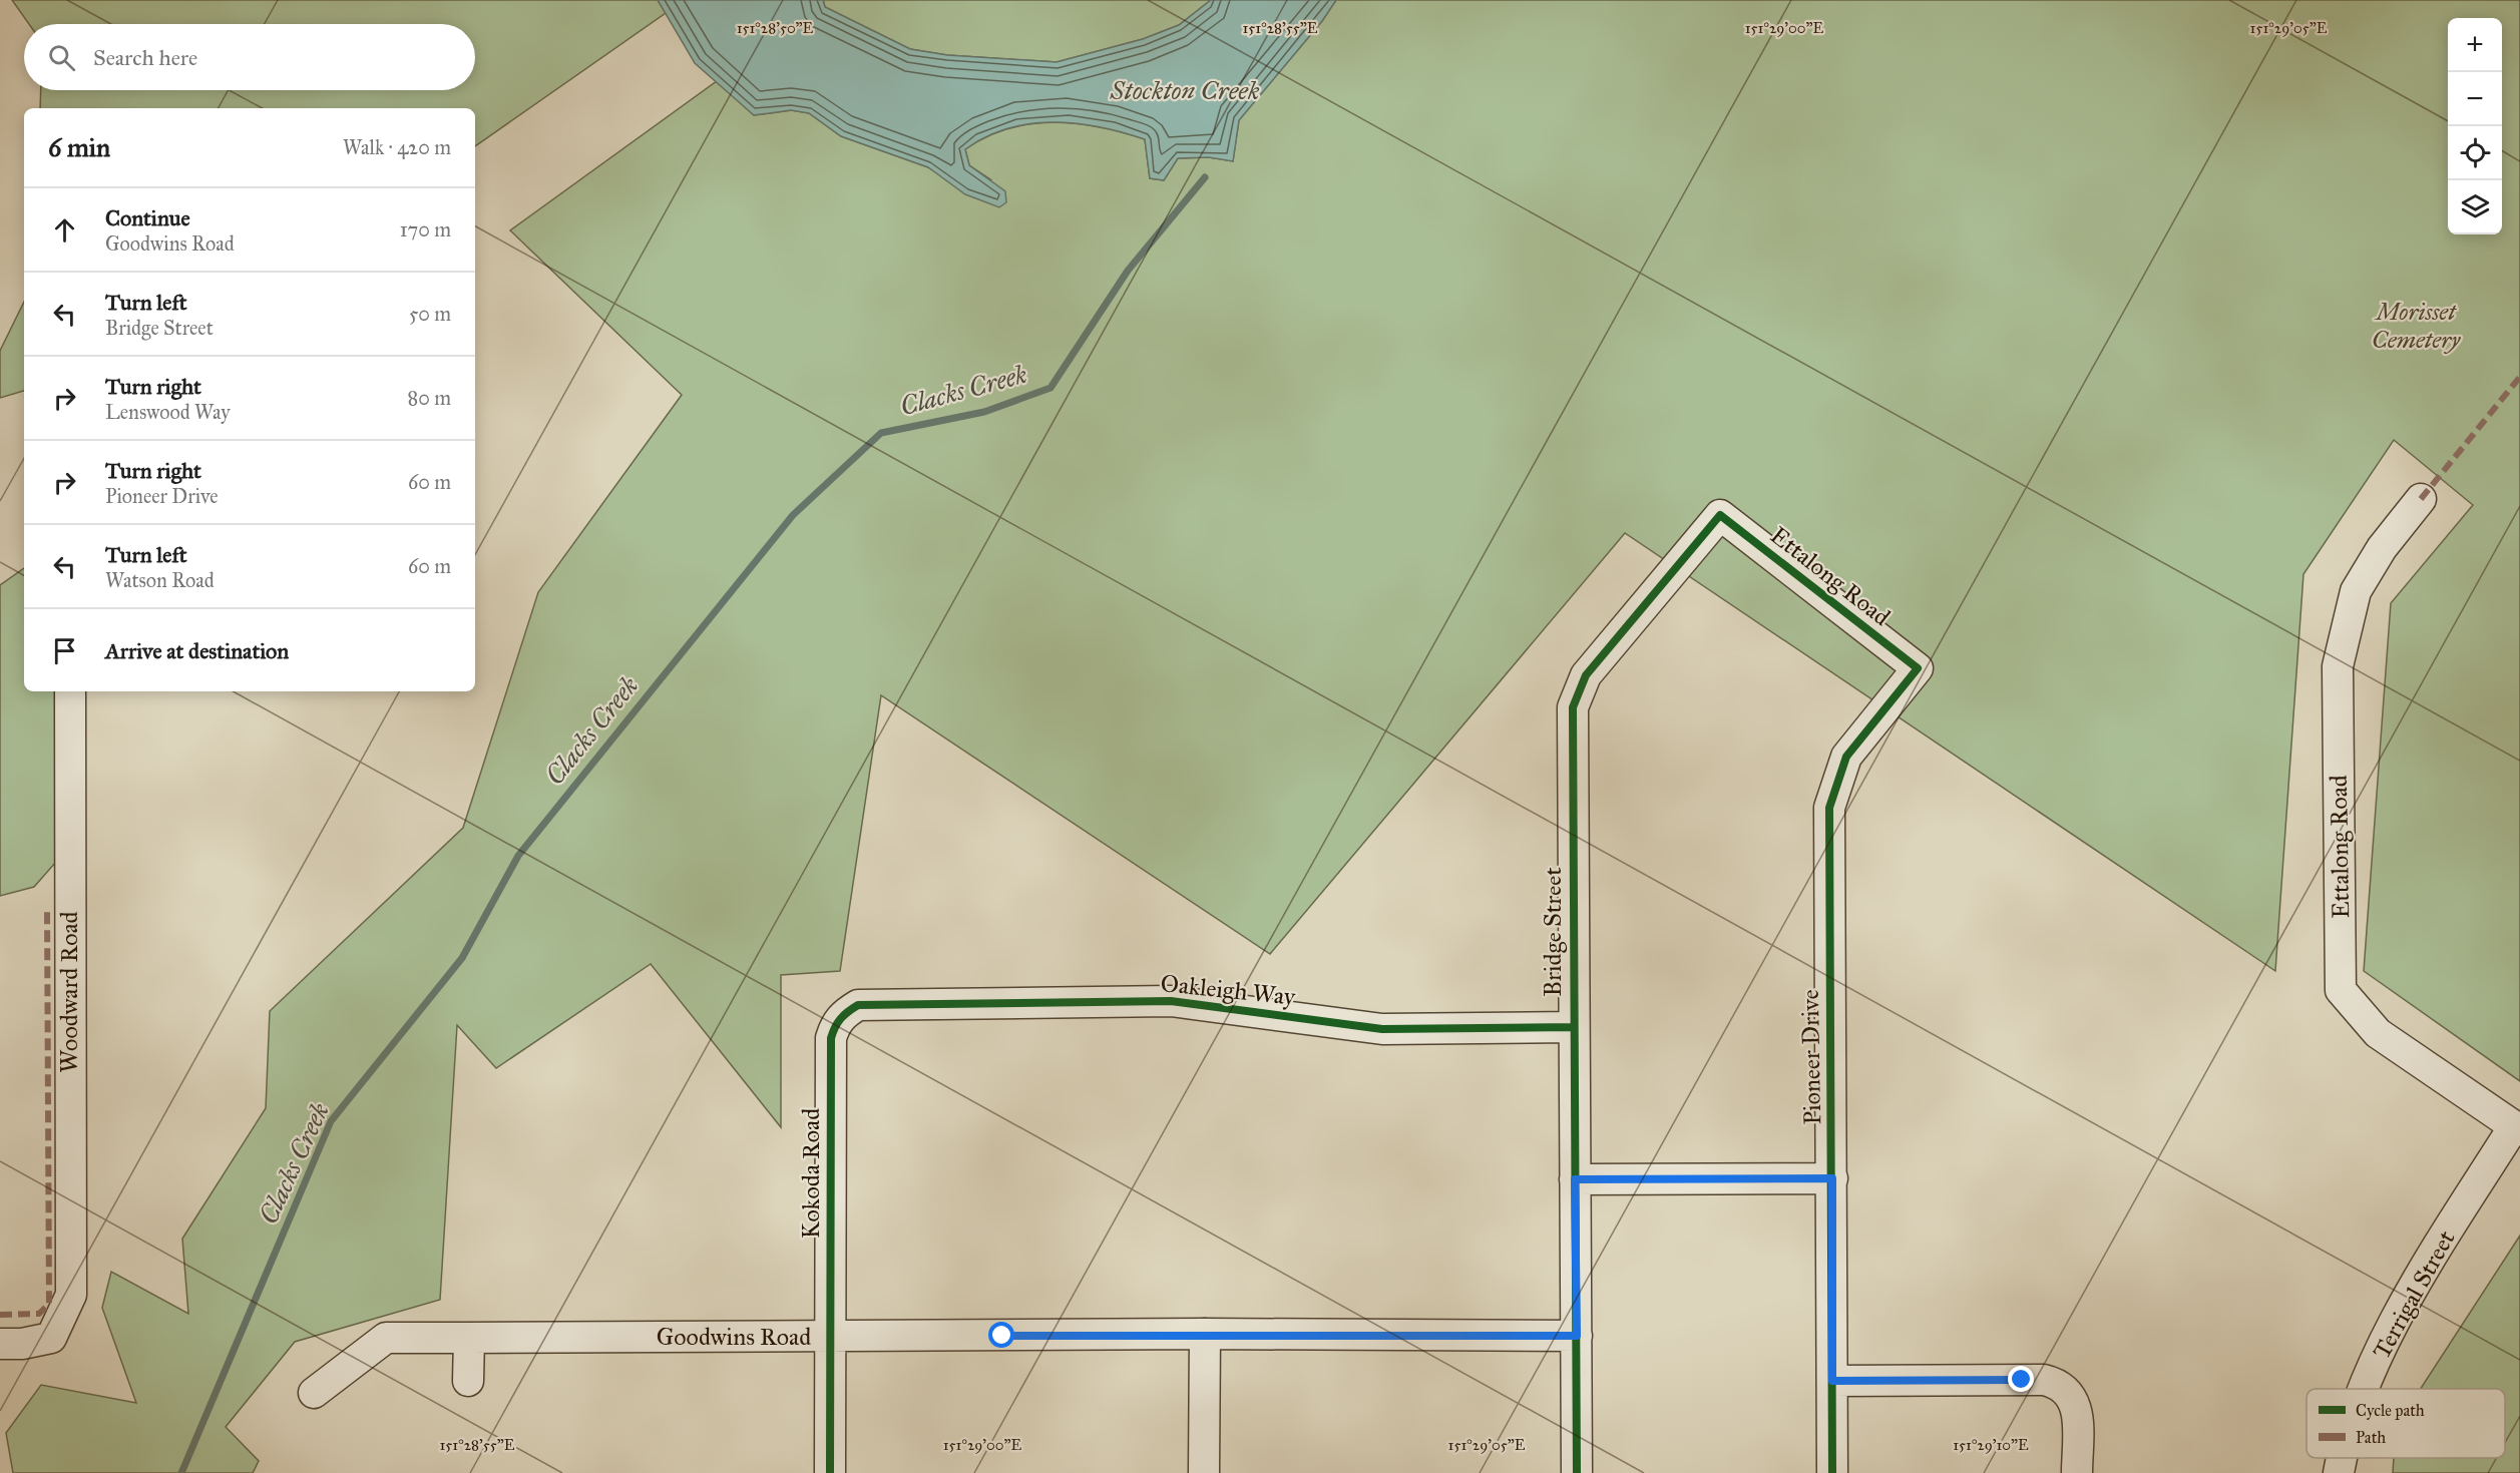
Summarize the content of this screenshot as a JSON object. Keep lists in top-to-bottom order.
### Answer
{
  "streets": {
    "street": [
      "Ettalong Road",
      "Bridge Street",
      "Oakleigh Way",
      "Woodward Road",
      "Pioneer Drive",
      "Kokoda Road",
      "Terrigal Street",
      "Goodwins Road"
    ]
  },
  "crossings": [
    ["Ettalong Road", "Bridge Street"],
    ["Ettalong Road", "Pioneer Drive"],
    ["Ettalong Road", "Terrigal Street"],
    ["Bridge Street", "Oakleigh Way"],
    ["Bridge Street", "Goodwins Road"],
    ["Oakleigh Way", "Kokoda Road"],
    ["Kokoda Road", "Goodwins Road"]
  ],
  "water": ["Stockton Creek", "Clacks Creek"],
  "parks": ["Morisset Cemetery"],
  "legend": ["Cycle path", "Path"],
  "page": {
    "map_buttons": ["+", "−"],
    "search": "Search here",
    "heading": ["6 min", "Walk · 420 m"],
    "list": [
      ["Continue", "Goodwins Road", "170 m"],
      ["Turn left", "Bridge Street", "50 m"],
      ["Turn right", "Lenswood Way", "80 m"],
      ["Turn right", "Pioneer Drive", "60 m"],
      ["Turn left", "Watson Road", "60 m"],
      "Arrive at destination"
    ]
  },
  "coordinates": [
    "151°28'50\"E",
    "151°28'55\"E",
    "151°29'00\"E",
    "151°29'05\"E",
    "151°29'10\"E"
  ]
}
